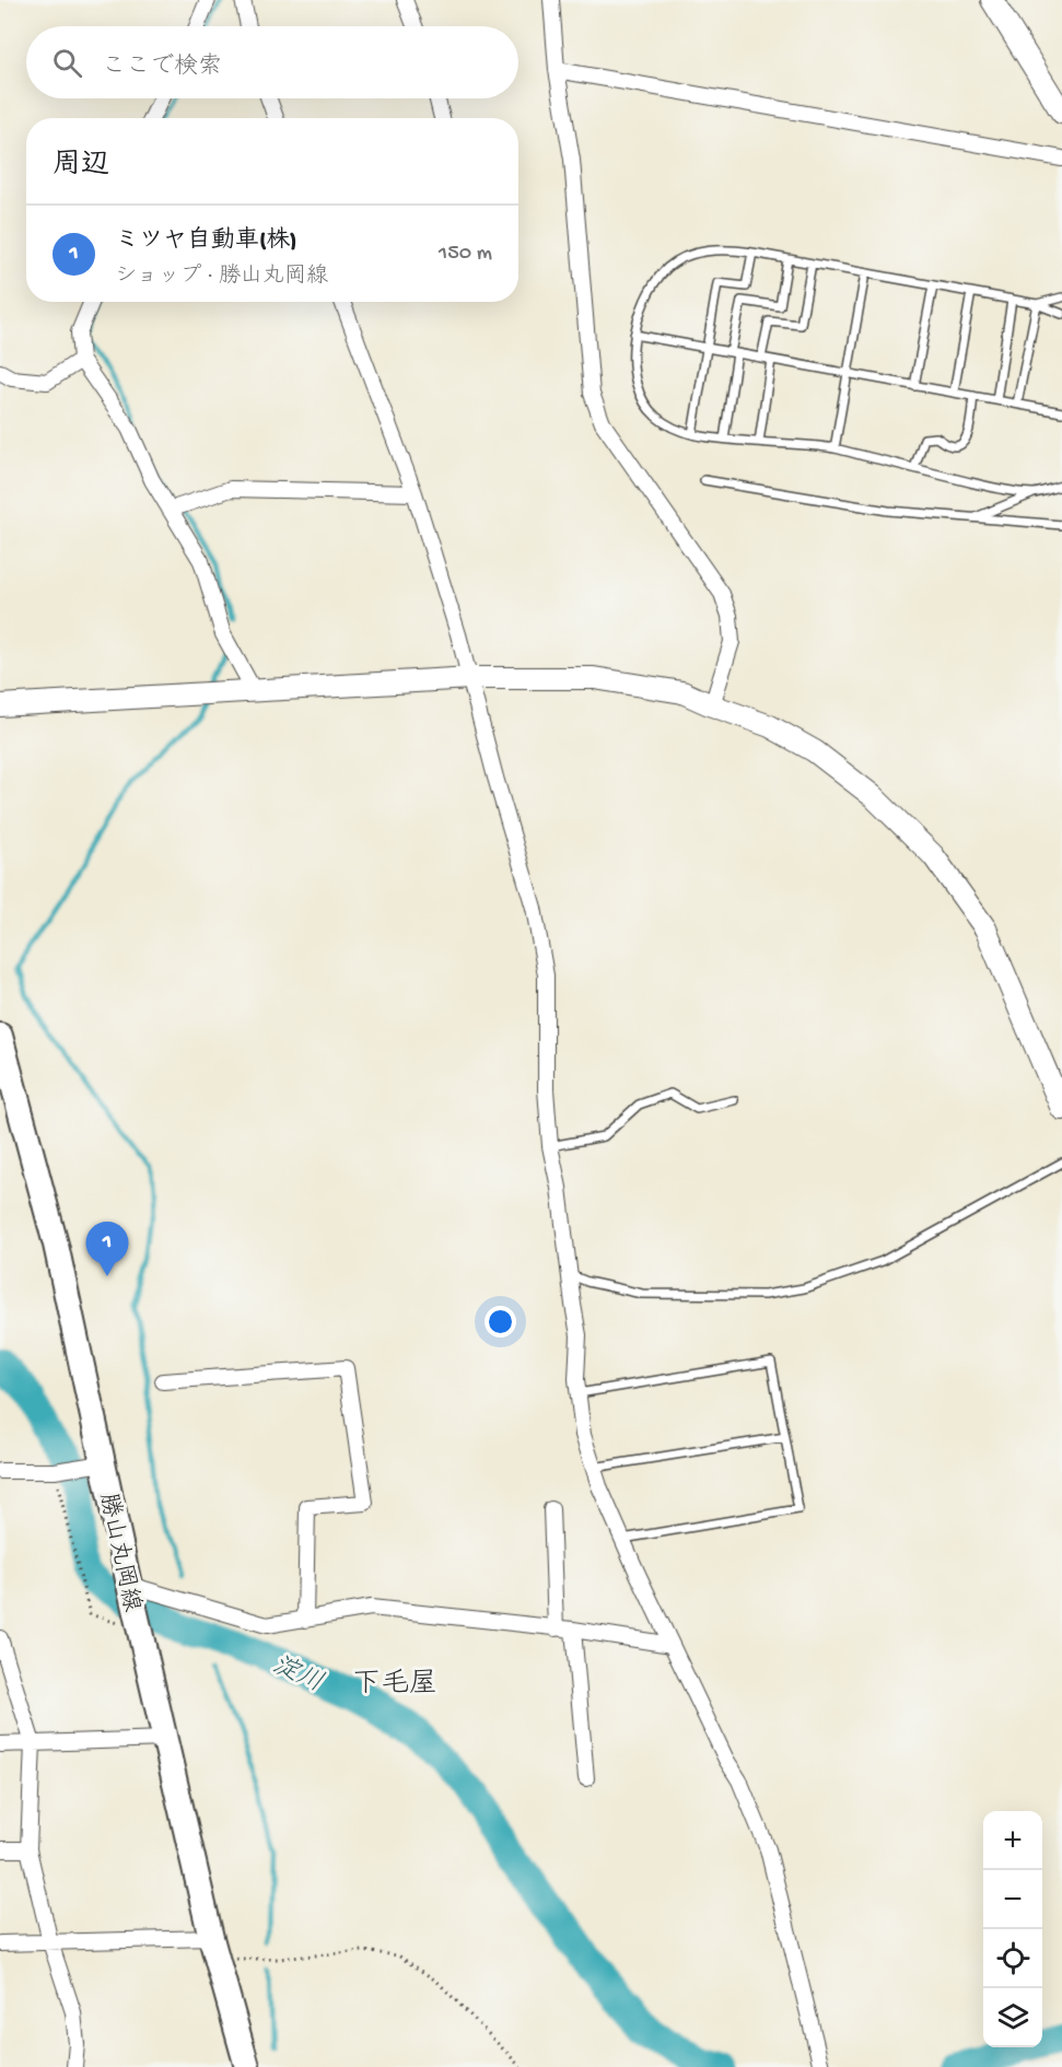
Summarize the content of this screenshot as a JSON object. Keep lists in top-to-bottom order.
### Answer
{
  "streets": {
    "main road": ["勝山丸岡線"]
  },
  "districts": ["下毛屋"],
  "water": ["淀川"],
  "page": {
    "search": "ここで検索",
    "heading": "周辺",
    "list": [
      {
        "mark": "1",
        "name": "ミツヤ自動車(株)",
        "note": "ショップ · 勝山丸岡線",
        "value": "150 m"
      }
    ],
    "pins": "1",
    "map_buttons": ["+", "−"]
  }
}
